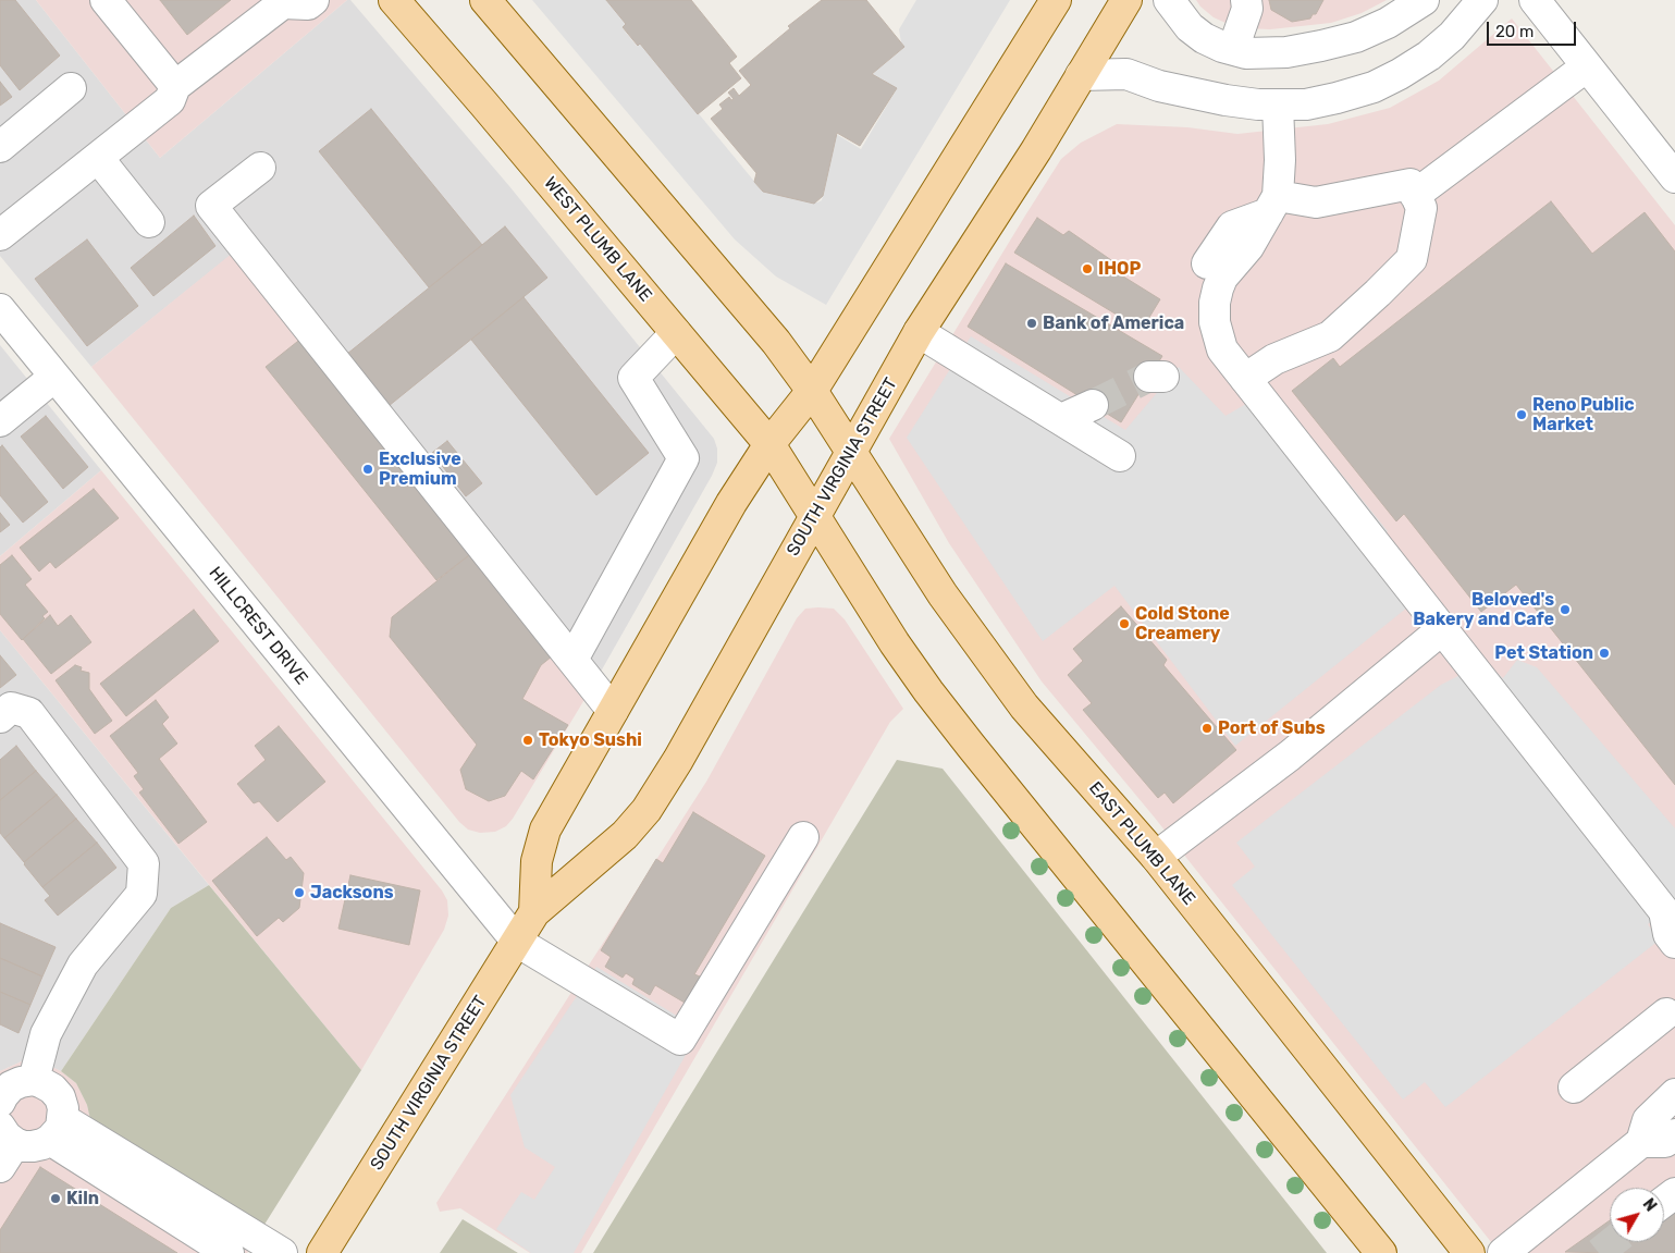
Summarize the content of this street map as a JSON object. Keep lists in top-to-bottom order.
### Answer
{
  "streets": {
    "main road": ["WEST PLUMB LANE", "SOUTH VIRGINIA STREET", "EAST PLUMB LANE"],
    "street": ["HILLCREST DRIVE"]
  },
  "crossings": [
    ["WEST PLUMB LANE", "SOUTH VIRGINIA STREET"],
    ["SOUTH VIRGINIA STREET", "HILLCREST DRIVE"],
    ["SOUTH VIRGINIA STREET", "EAST PLUMB LANE"]
  ],
  "places": [
    "IHOP",
    "Bank of America",
    "Reno Public Market",
    "Exclusive Premium",
    "Beloved's Bakery and Cafe",
    "Cold Stone Creamery",
    "Pet Station",
    "Port of Subs",
    "Tokyo Sushi",
    "Jacksons",
    "Kiln"
  ],
  "scale_bar": "20 m",
  "north": "top right"
}
